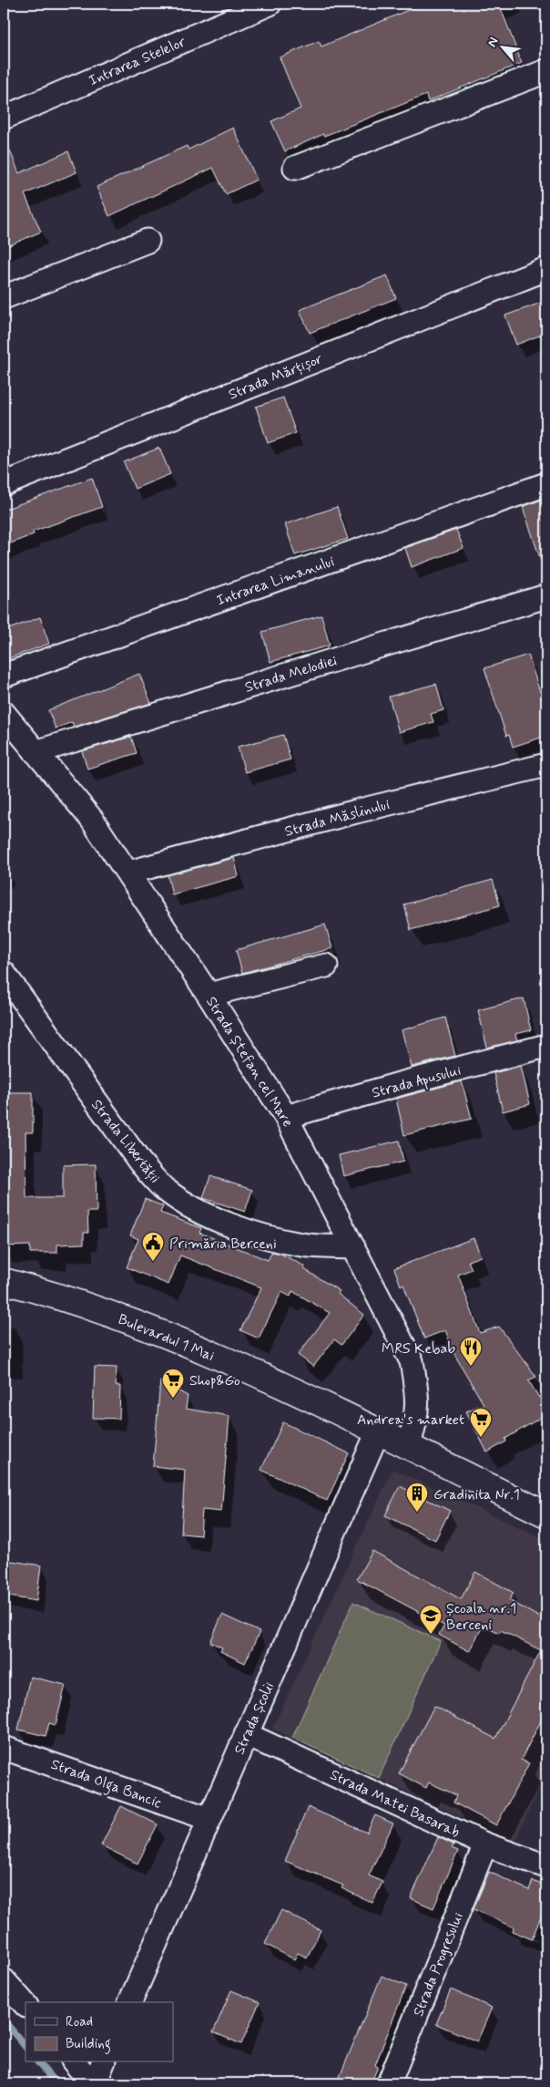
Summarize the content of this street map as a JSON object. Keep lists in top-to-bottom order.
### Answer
{
  "streets": {
    "main road": ["Bulevardul 1 Mai"],
    "street": [
      "Intrarea Stelelor",
      "Strada Mărțișor",
      "Intrarea Limanului",
      "Strada Melodiei",
      "Strada Măslinului",
      "Strada Ștefan cel Mare",
      "Strada Apusului",
      "Strada Libertății",
      "Strada Școlii",
      "Strada Olga Bancic",
      "Strada Matei Basarab",
      "Strada Progresului"
    ]
  },
  "crossings": [
    ["Strada Melodiei", "Strada Ștefan cel Mare"],
    ["Strada Măslinului", "Strada Ștefan cel Mare"],
    ["Strada Ștefan cel Mare", "Strada Apusului"],
    ["Strada Ștefan cel Mare", "Strada Libertății"],
    ["Strada Ștefan cel Mare", "Bulevardul 1 Mai"],
    ["Bulevardul 1 Mai", "Strada Școlii"],
    ["Strada Școlii", "Strada Olga Bancic"],
    ["Strada Școlii", "Strada Matei Basarab"],
    ["Strada Matei Basarab", "Strada Progresului"]
  ],
  "places": {
    "public building": ["Primăria Berceni"],
    "restaurant": ["MRS Kebab"],
    "supermarket": ["Shop&Go", "Andrea's market"],
    "building": ["Gradinita Nr.1"],
    "school or university": ["Școala nr.1 Berceni"]
  },
  "legend": ["Road", "Building"],
  "north": "top left"
}
